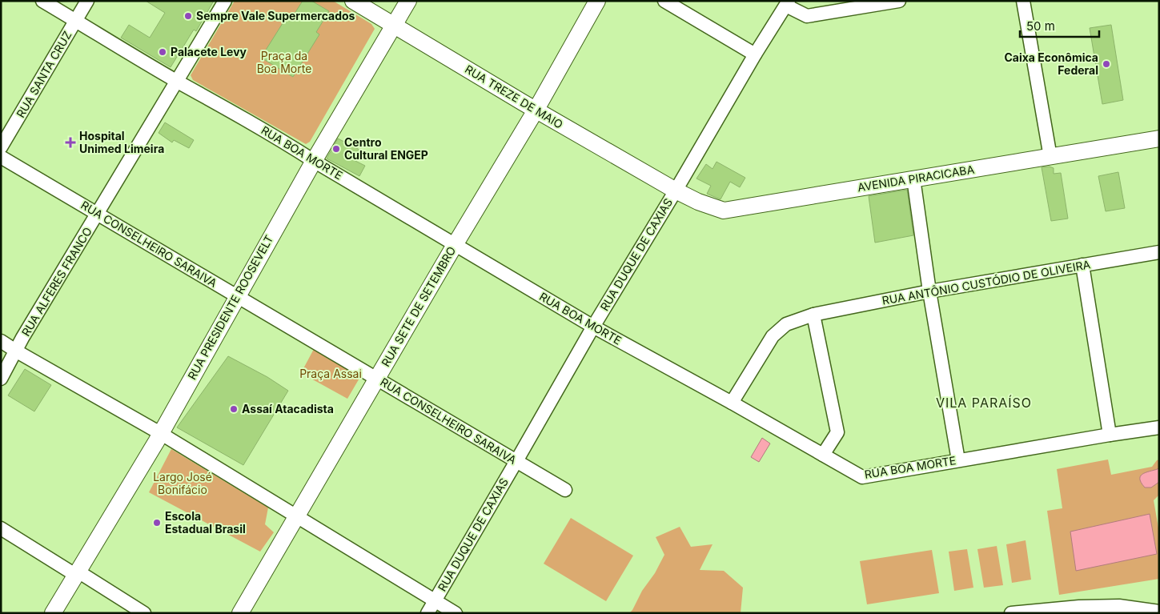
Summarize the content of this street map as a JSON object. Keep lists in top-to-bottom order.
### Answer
{
  "streets": {
    "main road": [
      "RUA TREZE DE MAIO",
      "AVENIDA PIRACICABA",
      "RUA SETE DE SETEMBRO",
      "RUA PRESIDENTE ROOSEVELT"
    ],
    "street": [
      "RUA SANTA CRUZ",
      "RUA BOA MORTE",
      "RUA CONSELHEIRO SARAIVA",
      "RUA DUQUE DE CAXIAS",
      "RUA ALFERES FRANCO",
      "RUA ANTÔNIO CUSTÓDIO DE OLIVEIRA"
    ]
  },
  "crossings": [
    ["RUA SANTA CRUZ", "RUA BOA MORTE"],
    ["RUA TREZE DE MAIO", "AVENIDA PIRACICABA"],
    ["RUA TREZE DE MAIO", "RUA DUQUE DE CAXIAS"],
    ["RUA TREZE DE MAIO", "RUA SETE DE SETEMBRO"],
    ["RUA TREZE DE MAIO", "RUA PRESIDENTE ROOSEVELT"],
    ["RUA BOA MORTE", "RUA DUQUE DE CAXIAS"],
    ["RUA BOA MORTE", "RUA ALFERES FRANCO"],
    ["RUA BOA MORTE", "RUA ANTÔNIO CUSTÓDIO DE OLIVEIRA"],
    ["RUA BOA MORTE", "RUA SETE DE SETEMBRO"],
    ["RUA BOA MORTE", "RUA PRESIDENTE ROOSEVELT"],
    ["AVENIDA PIRACICABA", "RUA DUQUE DE CAXIAS"],
    ["RUA CONSELHEIRO SARAIVA", "RUA DUQUE DE CAXIAS"],
    ["RUA CONSELHEIRO SARAIVA", "RUA ALFERES FRANCO"],
    ["RUA CONSELHEIRO SARAIVA", "RUA SETE DE SETEMBRO"],
    ["RUA CONSELHEIRO SARAIVA", "RUA PRESIDENTE ROOSEVELT"]
  ],
  "districts": ["VILA PARAÍSO"],
  "parks": ["Praça da Boa Morte", "Praça Assai", "Largo José Bonifácio"],
  "places": {
    "other": [
      "Sempre Vale Supermercados",
      "Palacete Levy",
      "Caixa Econômica Federal",
      "Centro Cultural ENGEP",
      "Assaí Atacadista",
      "Escola Estadual Brasil"
    ],
    "health": ["Hospital Unimed Limeira"]
  },
  "scale_bar": "50 m"
}
